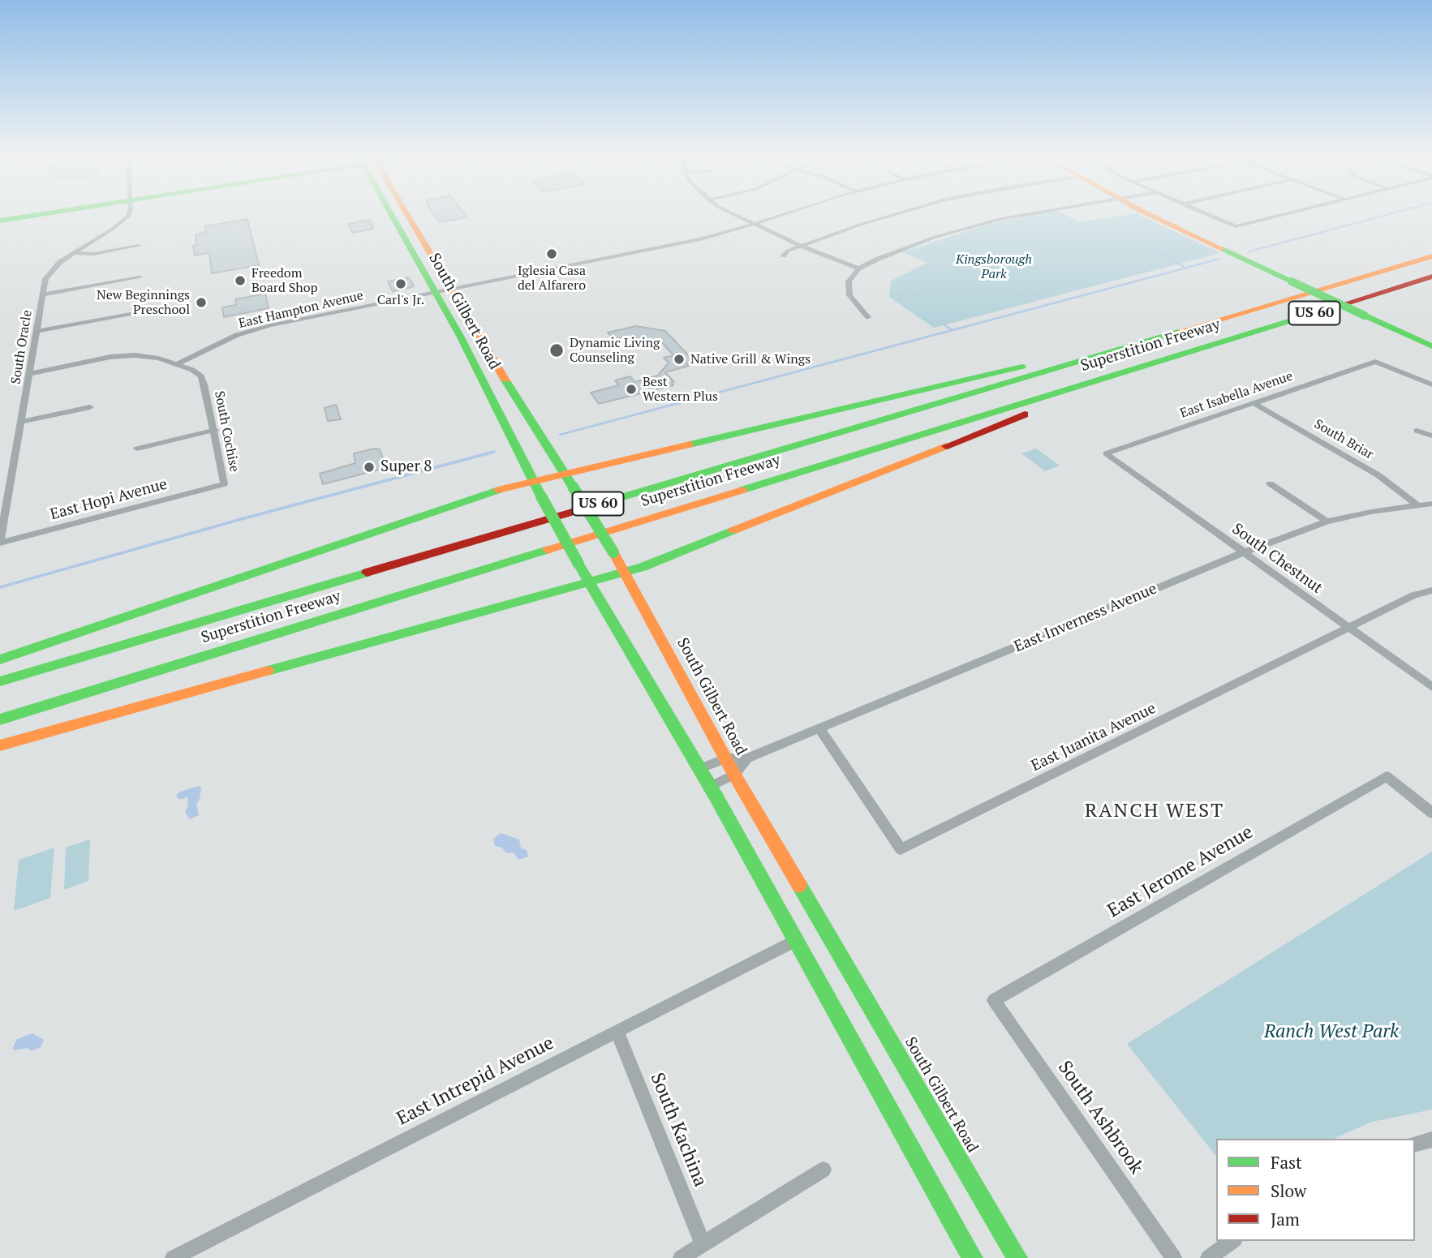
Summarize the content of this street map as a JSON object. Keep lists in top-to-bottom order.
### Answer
{
  "streets": {
    "main road": ["South Gilbert Road", "US 60", "Superstition Freeway"],
    "street": [
      "East Hampton Avenue",
      "South Oracle",
      "East Isabella Avenue",
      "South Cochise",
      "South Briar",
      "East Hopi Avenue",
      "South Chestnut",
      "East Inverness Avenue",
      "East Juanita Avenue",
      "East Jerome Avenue",
      "East Intrepid Avenue",
      "South Ashbrook",
      "South Kachina"
    ]
  },
  "crossings": [
    ["East Hampton Avenue", "South Gilbert Road"],
    ["East Hampton Avenue", "South Cochise"],
    ["South Gilbert Road", "East Inverness Avenue"],
    ["South Gilbert Road", "East Intrepid Avenue"],
    ["South Oracle", "East Hopi Avenue"],
    ["East Isabella Avenue", "South Briar"],
    ["East Isabella Avenue", "South Chestnut"],
    ["South Cochise", "East Hopi Avenue"],
    ["South Briar", "East Inverness Avenue"],
    ["South Chestnut", "East Inverness Avenue"],
    ["South Chestnut", "East Juanita Avenue"],
    ["East Inverness Avenue", "East Juanita Avenue"],
    ["East Jerome Avenue", "South Ashbrook"],
    ["East Intrepid Avenue", "South Kachina"]
  ],
  "districts": ["RANCH WEST"],
  "parks": ["Kingsborough Park", "Ranch West Park"],
  "places": [
    "Iglesia Casa del Alfarero",
    "Freedom Board Shop",
    "Carl's Jr.",
    "New Beginnings Preschool",
    "Dynamic Living Counseling",
    "Native Grill & Wings",
    "Best Western Plus",
    "Super 8"
  ],
  "legend": ["Fast", "Slow", "Jam"]
}
